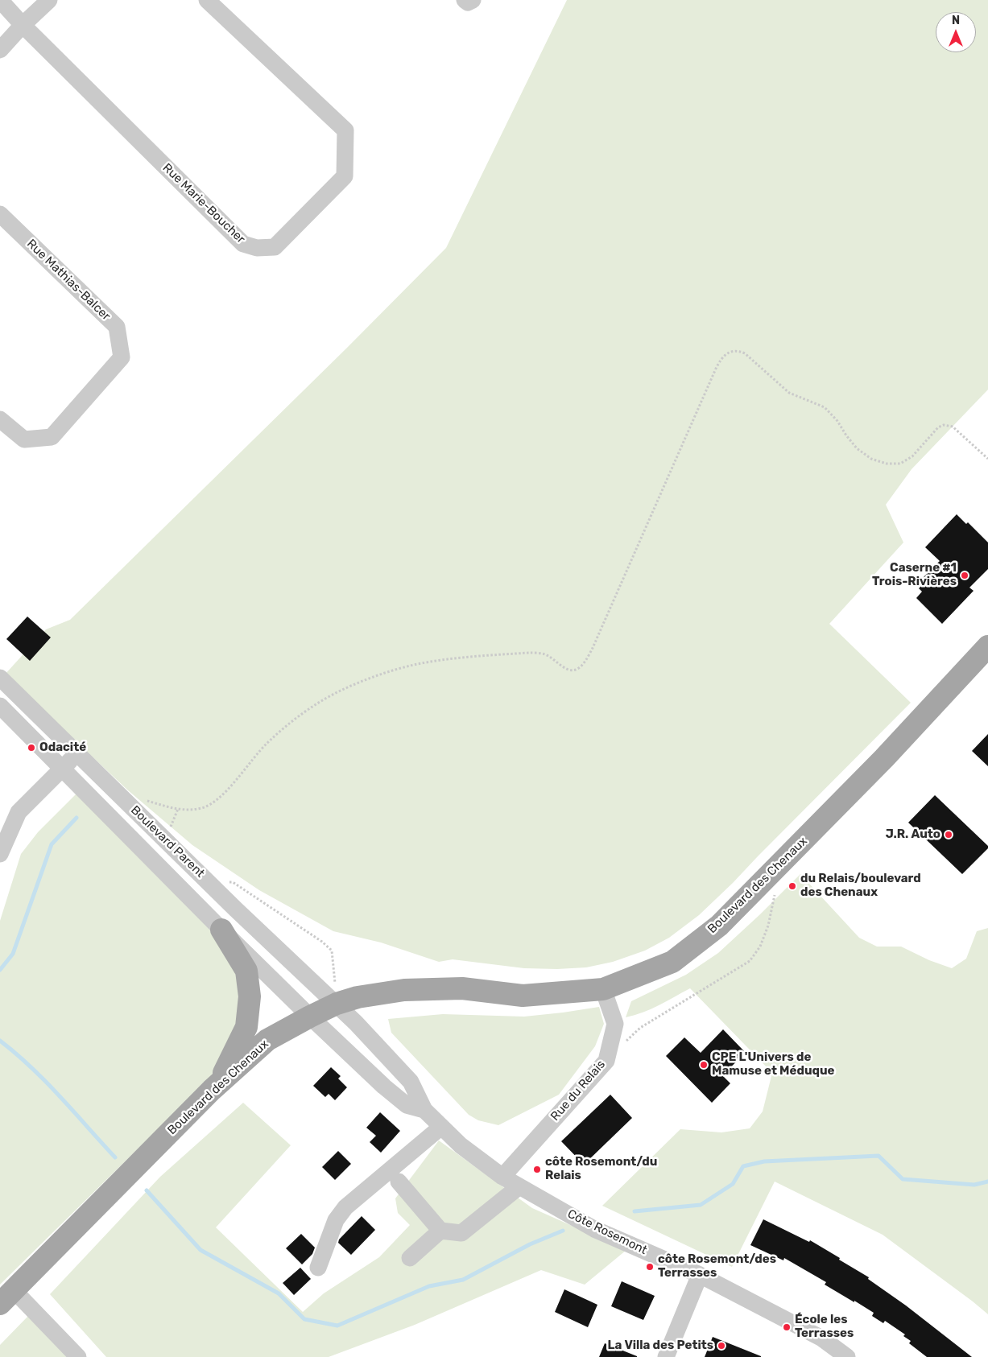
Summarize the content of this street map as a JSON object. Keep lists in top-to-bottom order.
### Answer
{
  "streets": {
    "main road": ["Boulevard des Chenaux"],
    "street": [
      "Rue Marie-Boucher",
      "Rue Mathias-Balcer",
      "Boulevard Parent",
      "Rue du Relais",
      "Côte Rosemont"
    ]
  },
  "crossings": [
    ["Boulevard Parent", "Boulevard des Chenaux"],
    ["Boulevard Parent", "Côte Rosemont"],
    ["Boulevard des Chenaux", "Rue du Relais"],
    ["Boulevard des Chenaux", "Côte Rosemont"],
    ["Rue du Relais", "Côte Rosemont"]
  ],
  "places": [
    "Caserne #1 Trois-Rivières",
    "Odacité",
    "J.R. Auto",
    "du Relais/boulevard des Chenaux",
    "CPE L'Univers de Mamuse et Méduque",
    "côte Rosemont/du Relais",
    "côte Rosemont/des Terrasses",
    "École les Terrasses",
    "La Villa des Petits"
  ],
  "north": "top"
}
